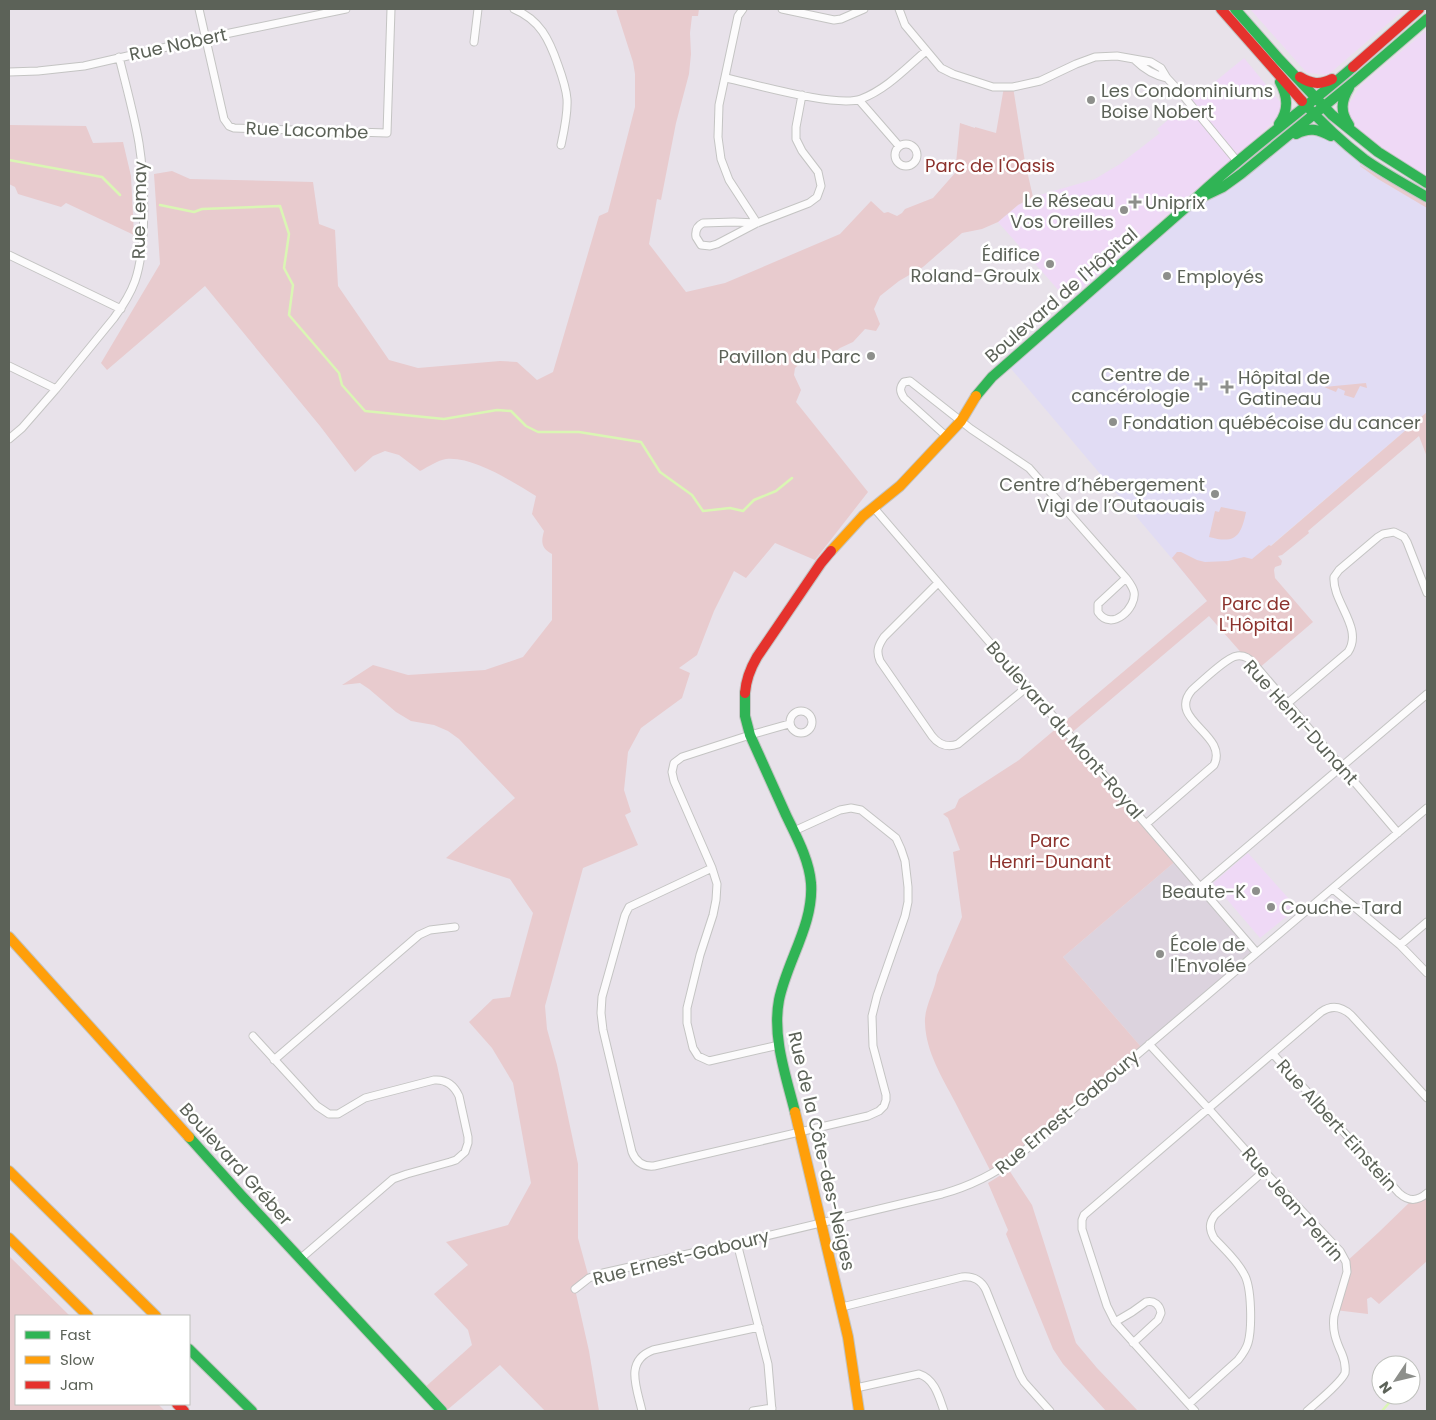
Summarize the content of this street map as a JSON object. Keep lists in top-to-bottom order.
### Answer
{
  "streets": {
    "main road": ["Boulevard de l'Hôpital", "Rue de la Côte-des-Neiges", "Boulevard Gréber"],
    "street": [
      "Rue Nobert",
      "Rue Lacombe",
      "Rue Lemay",
      "Rue Henri-Dunant",
      "Boulevard du Mont-Royal",
      "Rue Ernest-Gaboury",
      "Rue Albert-Einstein",
      "Rue Jean-Perrin"
    ]
  },
  "crossings": [
    ["Rue Nobert", "Rue Lacombe"],
    ["Rue Nobert", "Rue Lemay"],
    ["Boulevard de l'Hôpital", "Boulevard du Mont-Royal"],
    ["Boulevard de l'Hôpital", "Rue de la Côte-des-Neiges"],
    ["Rue Henri-Dunant", "Boulevard du Mont-Royal"],
    ["Rue Henri-Dunant", "Rue Ernest-Gaboury"],
    ["Boulevard du Mont-Royal", "Rue Ernest-Gaboury"],
    ["Boulevard du Mont-Royal", "Rue de la Côte-des-Neiges"],
    ["Rue Ernest-Gaboury", "Rue de la Côte-des-Neiges"],
    ["Rue Ernest-Gaboury", "Rue Jean-Perrin"]
  ],
  "parks": ["Parc de l'Oasis", "Parc de L'Hôpital", "Parc Henri-Dunant"],
  "places": {
    "other": [
      "Les Condominiums Boise Nobert",
      "Le Réseau Vos Oreilles",
      "Édifice Roland-Groulx",
      "Employés",
      "Pavillon du Parc",
      "Fondation québécoise du cancer",
      "Centre d’hébergement Vigi de l’Outaouais",
      "Beaute-K",
      "Couche-Tard",
      "École de l'Envolée"
    ],
    "health": ["Uniprix", "Centre de cancérologie", "Hôpital de Gatineau"]
  },
  "legend": ["Fast", "Slow", "Jam"],
  "north": "bottom left"
}
